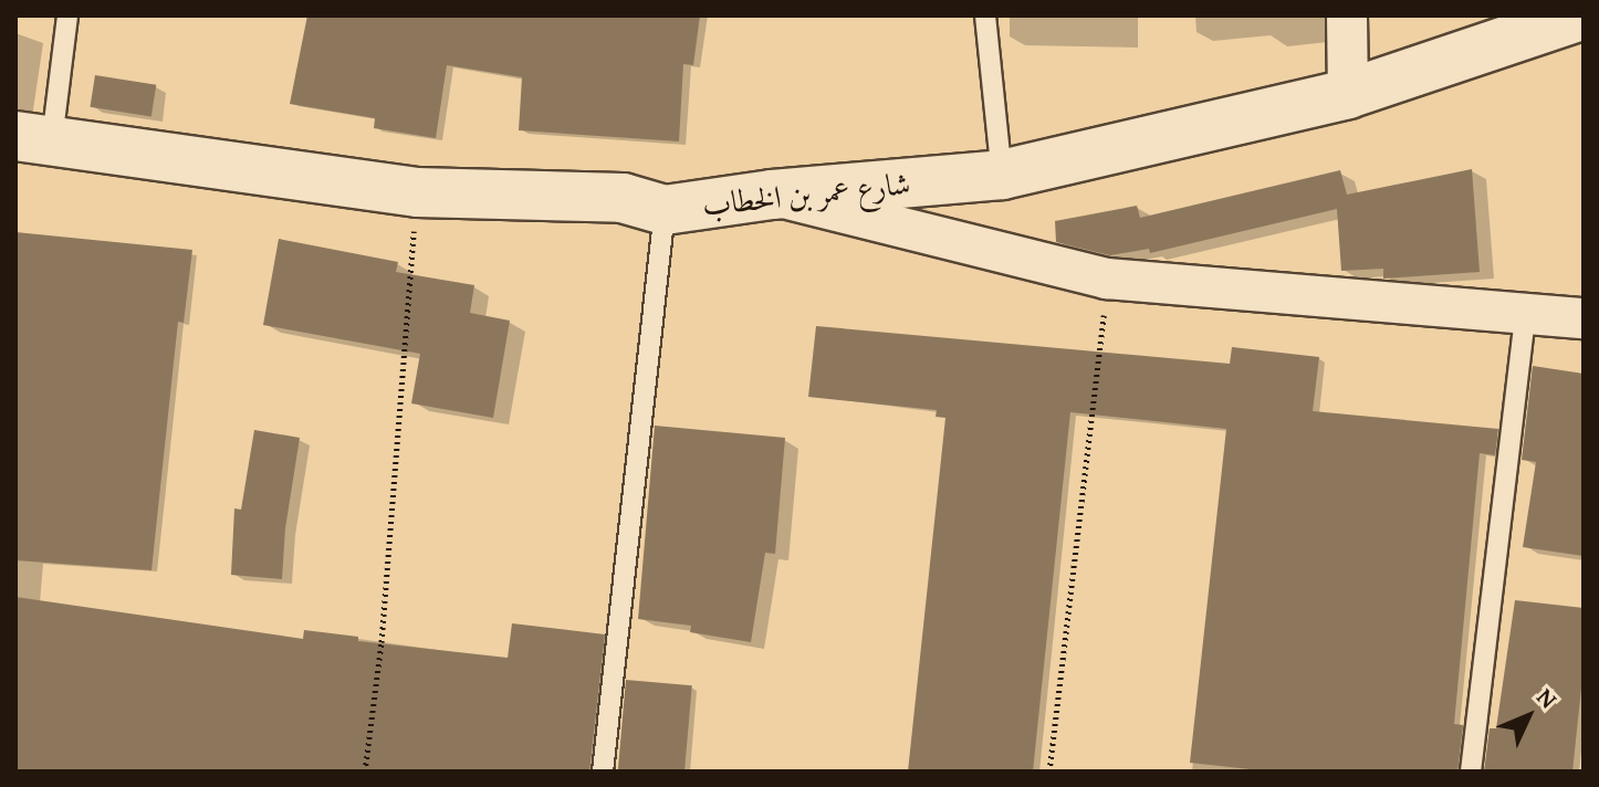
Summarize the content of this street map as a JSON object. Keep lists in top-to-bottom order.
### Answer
{
  "streets": {
    "main road": ["شارع عمر بن الخطاب"]
  },
  "north": "top right"
}
